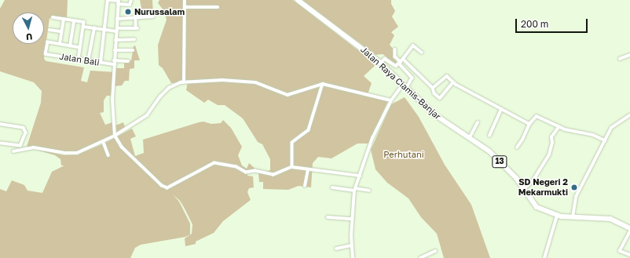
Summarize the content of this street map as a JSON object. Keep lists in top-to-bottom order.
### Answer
{
  "streets": {
    "highway": ["Jalan Raya Ciamis-Banjar", "13"],
    "street": ["Jalan Bali"]
  },
  "parks": ["Perhutani"],
  "places": ["Nurussalam", "SD Negeri 2 Mekarmukti"],
  "scale_bar": "200 m",
  "north": "bottom"
}
